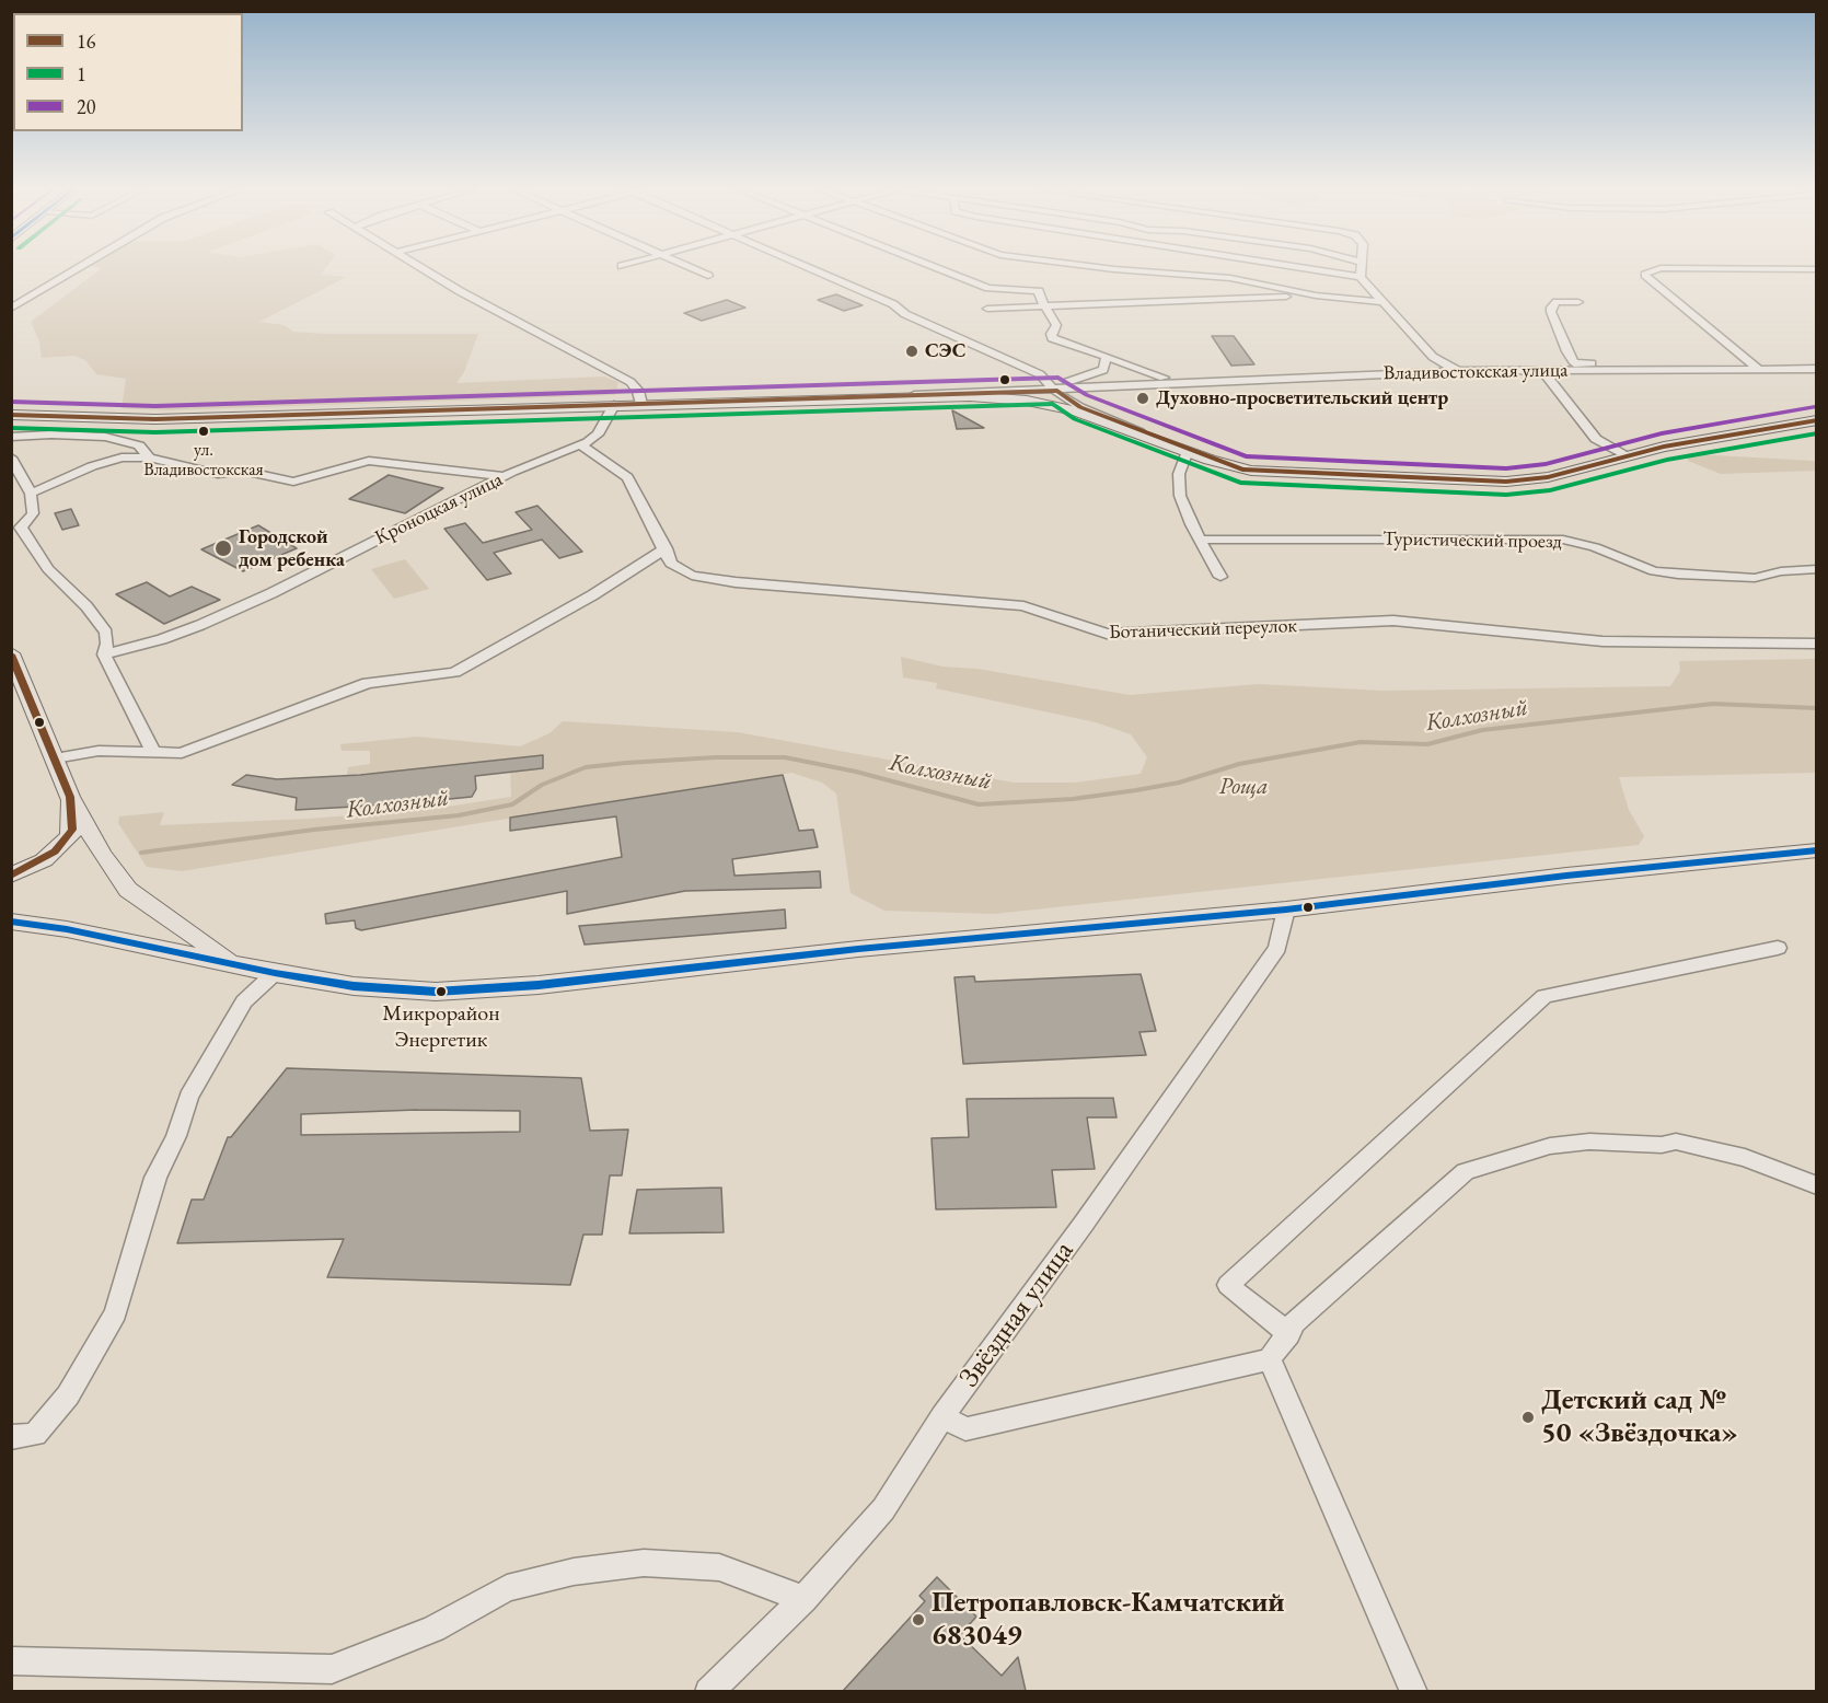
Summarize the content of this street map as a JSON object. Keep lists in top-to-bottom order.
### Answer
{
  "streets": {
    "street": [
      "Владивостокская улица",
      "Кроноцкая улица",
      "Туристический проезд",
      "Ботанический переулок",
      "Звёздная улица"
    ]
  },
  "crossings": [
    ["Кроноцкая улица", "Ботанический переулок"]
  ],
  "water": ["Колхозный"],
  "parks": ["Роща"],
  "places": [
    "СЭС",
    "Духовно-просветительский центр",
    "ул. Владивостокская",
    "Городской дом ребенка",
    "Микрорайон Энергетик",
    "Детский сад № 50 «Звёздочка»",
    "Петропавловск-Камчатский 683049"
  ],
  "lines": ["transit line 20", "transit line 16", "transit line 1"],
  "legend": ["16", "1", "20"]
}
